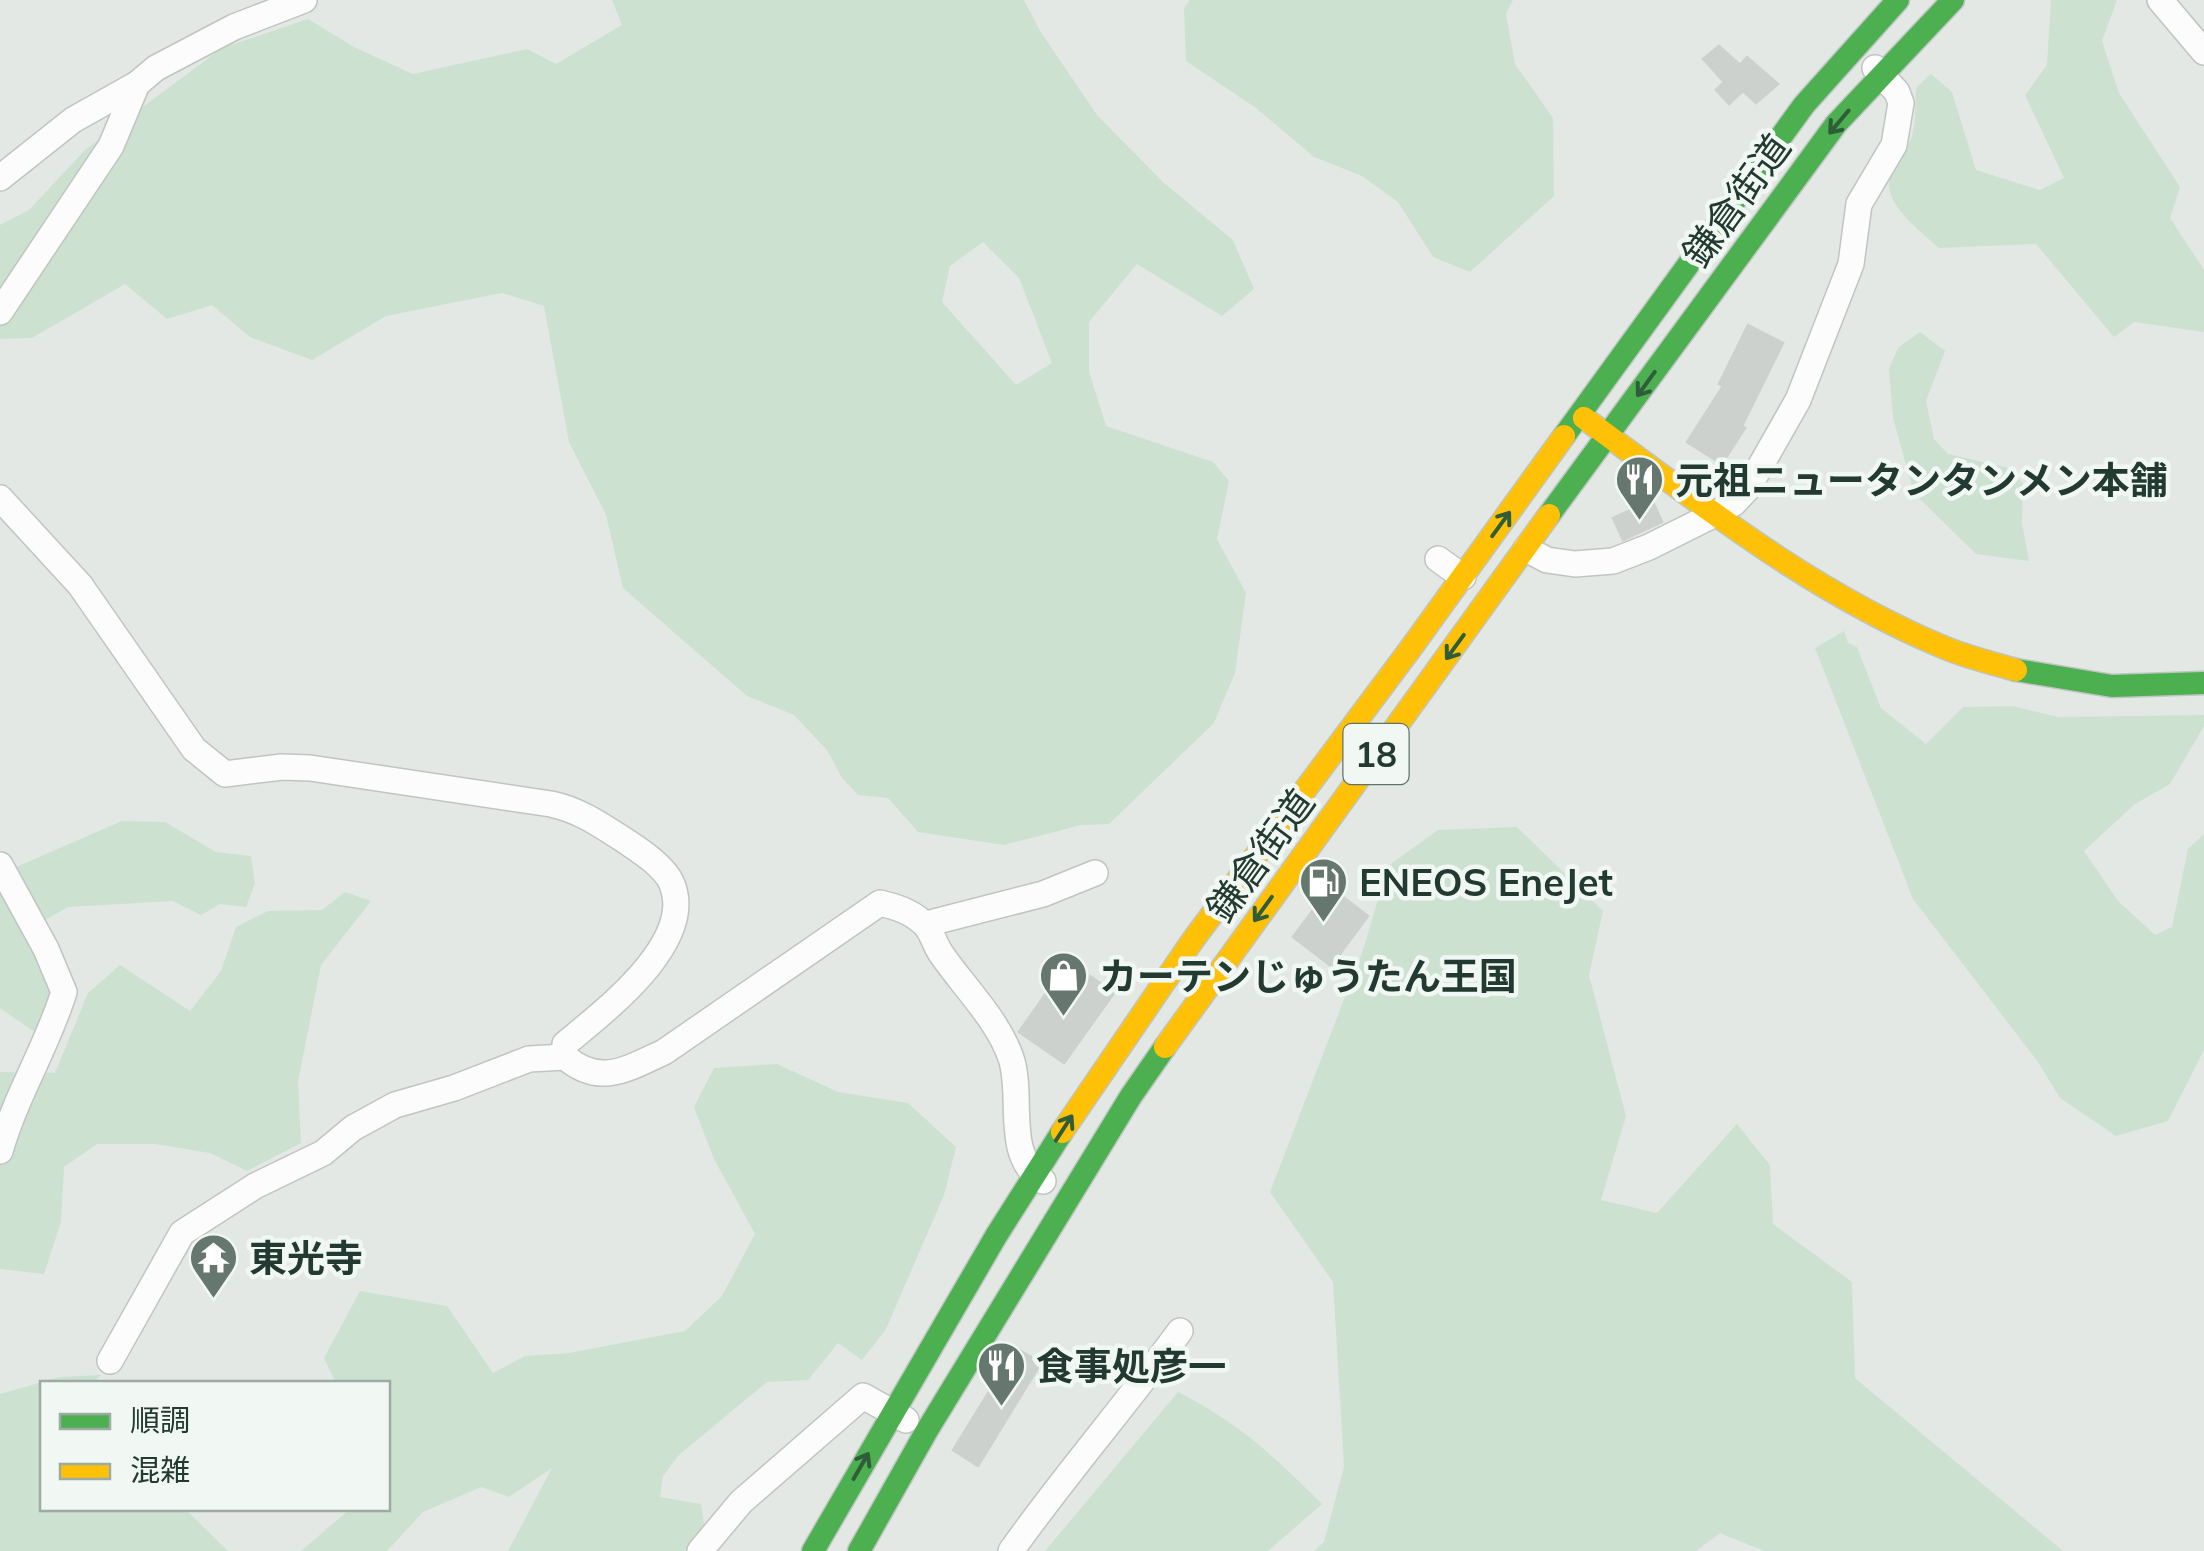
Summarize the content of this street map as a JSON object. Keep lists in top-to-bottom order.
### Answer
{
  "streets": {
    "main road": ["鎌倉街道", "18"]
  },
  "places": {
    "restaurant": ["元祖ニュータンタンメン本舗", "食事処彦一"],
    "fuel station": ["ENEOS EneJet"],
    "shop": ["カーテンじゅうたん王国"],
    "temple": ["東光寺"]
  },
  "legend": ["順調", "混雑"]
}
